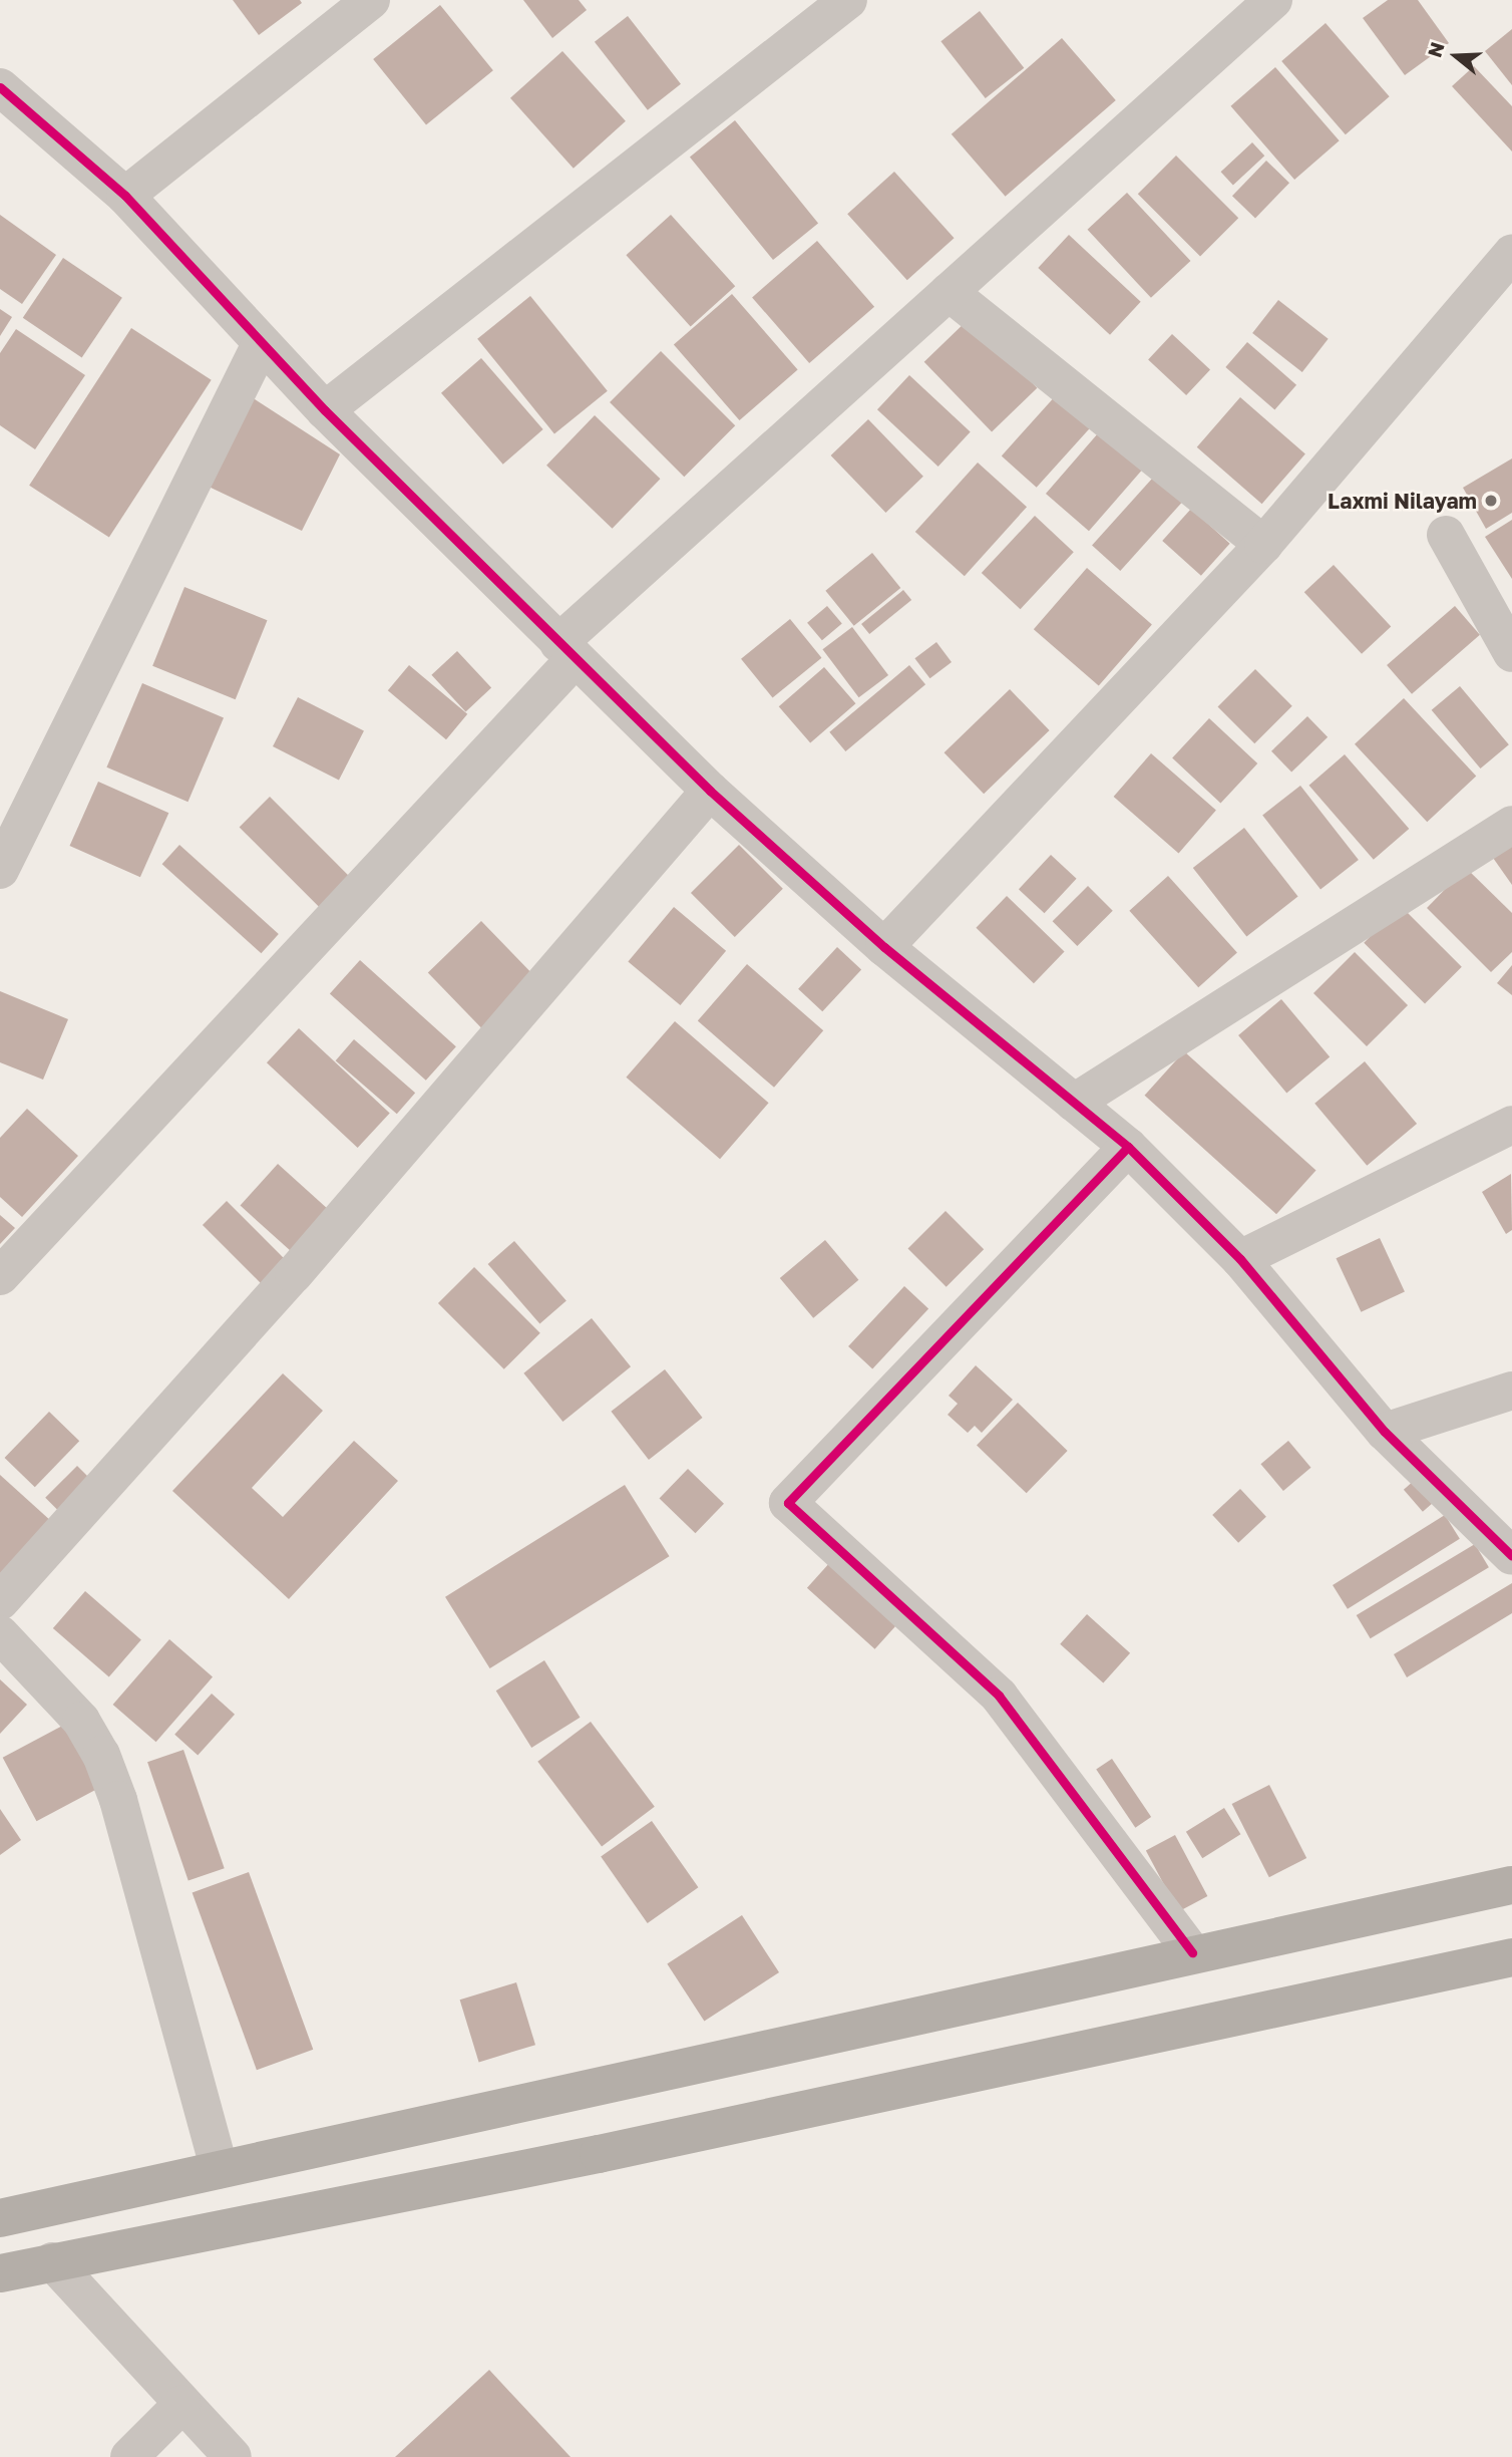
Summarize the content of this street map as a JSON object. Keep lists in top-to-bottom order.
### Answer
{
  "places": ["Laxmi Nilayam"],
  "north": "left"
}
